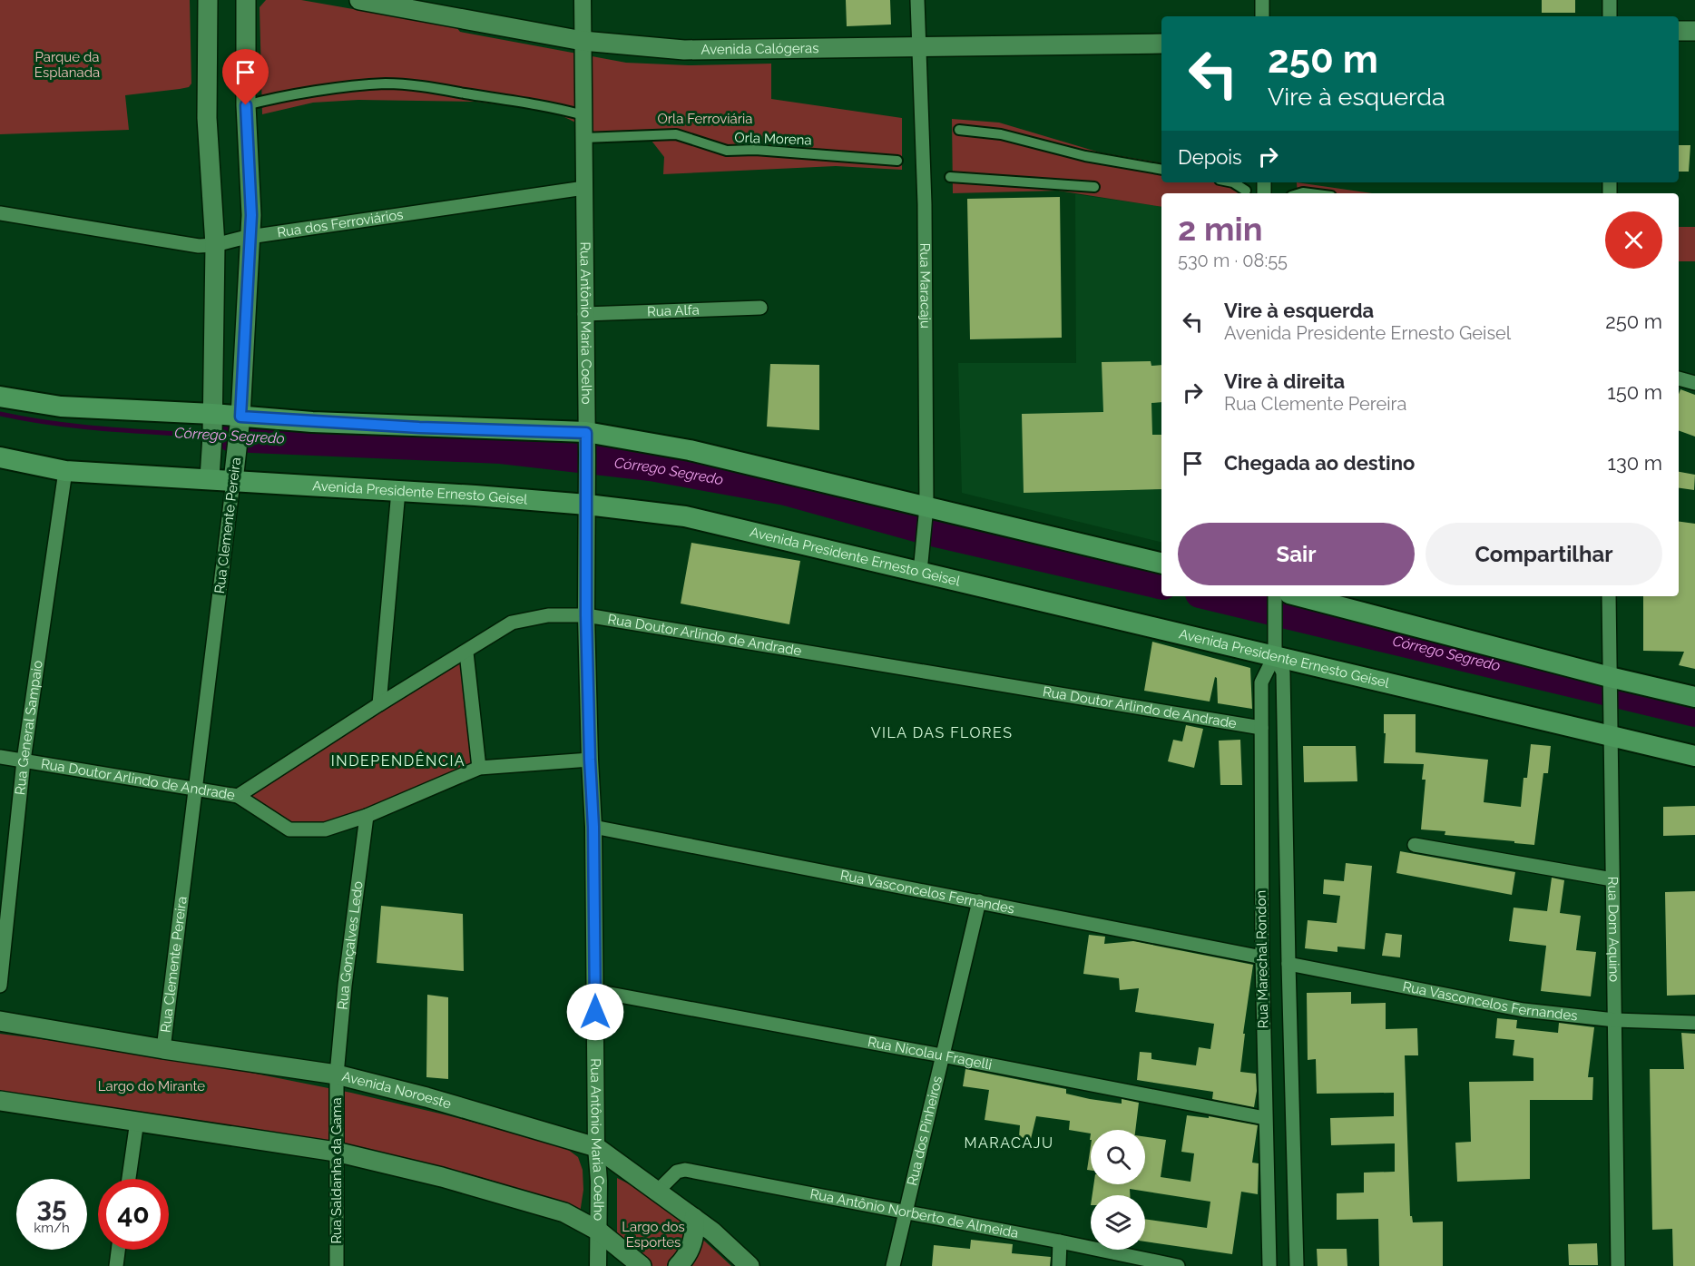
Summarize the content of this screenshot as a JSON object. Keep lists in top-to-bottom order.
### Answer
{
  "streets": {
    "main road": [
      "Avenida Calógeras",
      "Avenida Presidente Ernesto Geisel",
      "Rua Clemente Pereira",
      "Avenida Noroeste"
    ],
    "street": [
      "Orla Morena",
      "Rua dos Ferroviários",
      "Rua Maracaju",
      "Rua Alfa",
      "Rua Antônio Maria Coelho",
      "Rua Doutor Arlindo de Andrade",
      "Rua General Sampaio",
      "Rua Vasconcelos Fernandes",
      "Rua Dom Aquino",
      "Rua Gonçalves Ledo",
      "Rua Marechal Rondon",
      "Rua Nicolau Fragelli",
      "Rua dos Pinheiros",
      "Rua Saldanha da Gama",
      "Rua Antônio Norberto de Almeida"
    ]
  },
  "crossings": [
    ["Avenida Calógeras", "Rua Maracaju"],
    ["Avenida Calógeras", "Rua Antônio Maria Coelho"],
    ["Orla Morena", "Rua Antônio Maria Coelho"],
    ["Rua dos Ferroviários", "Rua Antônio Maria Coelho"],
    ["Rua dos Ferroviários", "Rua Clemente Pereira"],
    ["Rua Maracaju", "Avenida Presidente Ernesto Geisel"],
    ["Rua Alfa", "Rua Antônio Maria Coelho"],
    ["Rua Antônio Maria Coelho", "Avenida Presidente Ernesto Geisel"],
    ["Rua Antônio Maria Coelho", "Rua Doutor Arlindo de Andrade"],
    ["Rua Antônio Maria Coelho", "Rua Vasconcelos Fernandes"],
    ["Rua Antônio Maria Coelho", "Rua Nicolau Fragelli"],
    ["Rua Antônio Maria Coelho", "Avenida Noroeste"],
    ["Avenida Presidente Ernesto Geisel", "Rua Clemente Pereira"],
    ["Avenida Presidente Ernesto Geisel", "Rua General Sampaio"],
    ["Avenida Presidente Ernesto Geisel", "Rua Dom Aquino"],
    ["Avenida Presidente Ernesto Geisel", "Rua Marechal Rondon"],
    ["Rua Clemente Pereira", "Rua Doutor Arlindo de Andrade"],
    ["Rua Clemente Pereira", "Avenida Noroeste"],
    ["Rua Doutor Arlindo de Andrade", "Rua General Sampaio"],
    ["Rua Doutor Arlindo de Andrade", "Rua Marechal Rondon"],
    ["Rua Vasconcelos Fernandes", "Rua Dom Aquino"],
    ["Rua Vasconcelos Fernandes", "Rua Marechal Rondon"],
    ["Rua Vasconcelos Fernandes", "Rua dos Pinheiros"],
    ["Rua Gonçalves Ledo", "Avenida Noroeste"],
    ["Rua Gonçalves Ledo", "Rua Saldanha da Gama"],
    ["Rua Marechal Rondon", "Rua Nicolau Fragelli"],
    ["Rua Nicolau Fragelli", "Rua dos Pinheiros"],
    ["Avenida Noroeste", "Rua Saldanha da Gama"],
    ["Avenida Noroeste", "Rua Antônio Norberto de Almeida"],
    ["Rua dos Pinheiros", "Rua Antônio Norberto de Almeida"]
  ],
  "districts": ["VILA DAS FLORES", "INDEPENDÊNCIA", "MARACAJU"],
  "water": ["Córrego Segredo"],
  "parks": [
    "Parque da Esplanada",
    "Orla Ferroviária",
    "Largo do Mirante",
    "Largo dos Esportes"
  ],
  "page": {
    "turn": ["250 m", "Vire à esquerda"],
    "then": "Depois",
    "heading": ["2 min", "530 m · 08:55"],
    "list": [
      {
        "name": "Vire à esquerda",
        "note": "Avenida Presidente Ernesto Geisel",
        "value": "250 m"
      },
      {
        "name": "Vire à direita",
        "note": "Rua Clemente Pereira",
        "value": "150 m"
      },
      {
        "name": "Chegada ao destino",
        "value": "130 m"
      }
    ],
    "buttons": ["Sair", "Compartilhar"],
    "speed": "35 km/h",
    "limit": "40"
  }
}
